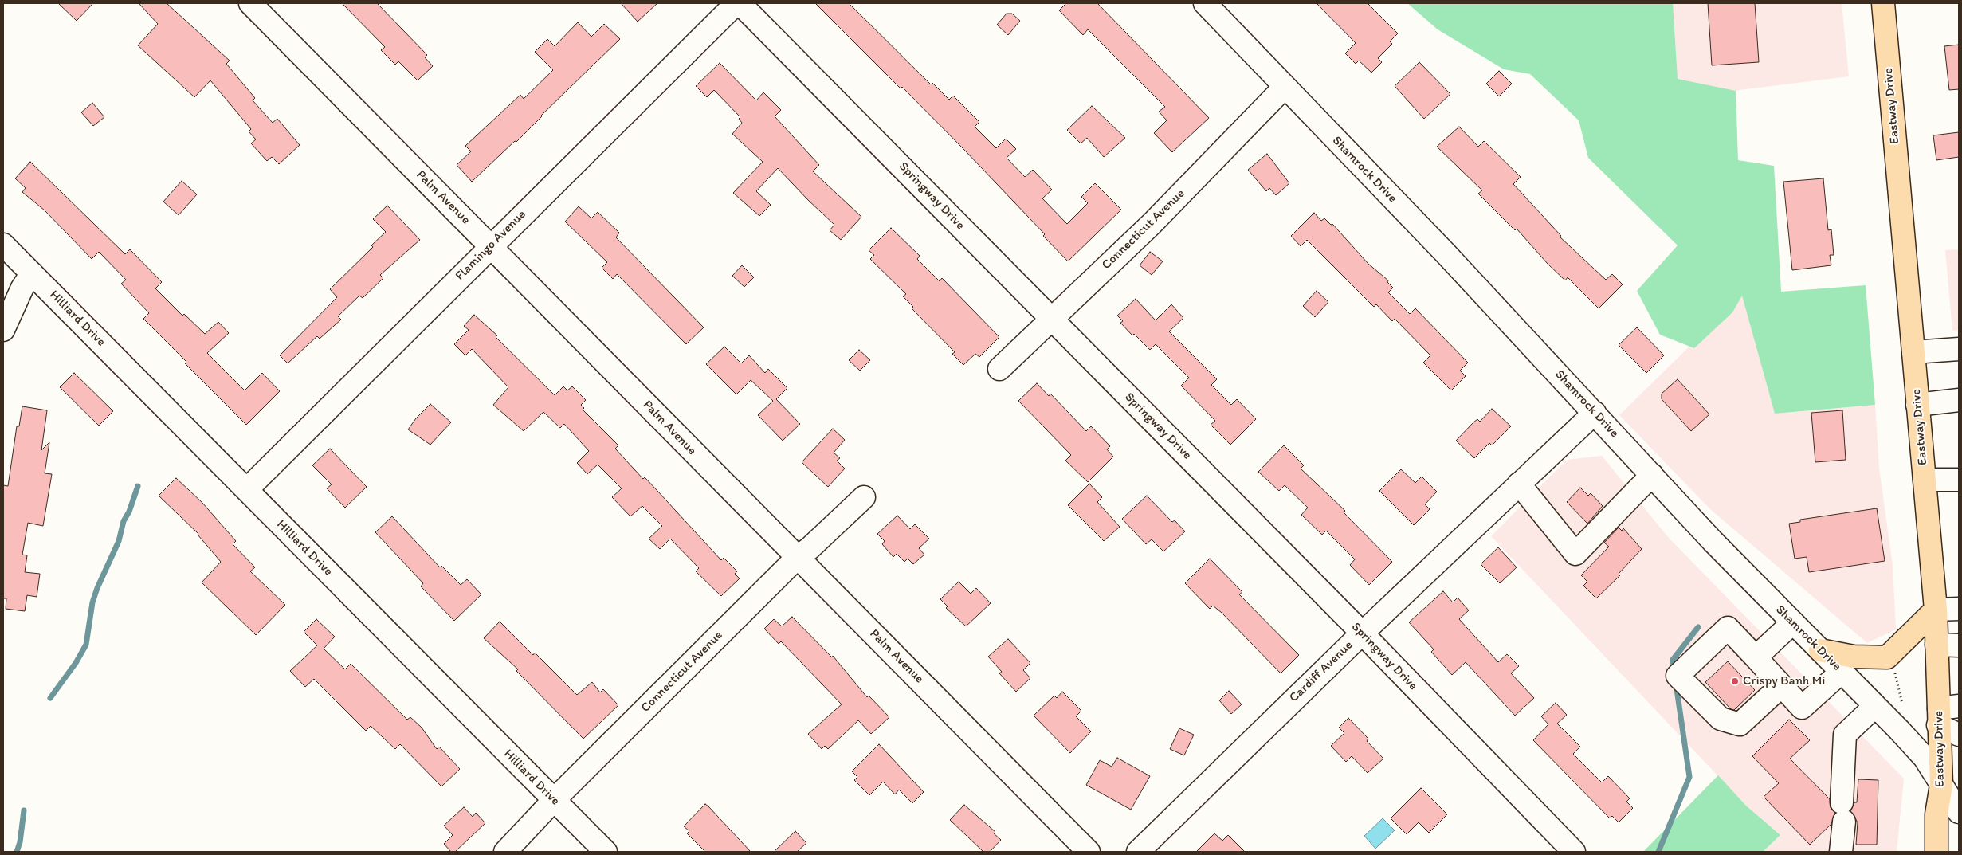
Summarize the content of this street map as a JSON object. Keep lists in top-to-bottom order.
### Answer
{
  "streets": {
    "main road": ["Eastway Drive"],
    "street": [
      "Shamrock Drive",
      "Springway Drive",
      "Palm Avenue",
      "Connecticut Avenue",
      "Flamingo Avenue",
      "Hilliard Drive",
      "Cardiff Avenue"
    ]
  },
  "crossings": [
    ["Eastway Drive", "Shamrock Drive"],
    ["Shamrock Drive", "Connecticut Avenue"],
    ["Shamrock Drive", "Cardiff Avenue"],
    ["Springway Drive", "Connecticut Avenue"],
    ["Springway Drive", "Flamingo Avenue"],
    ["Springway Drive", "Cardiff Avenue"],
    ["Palm Avenue", "Connecticut Avenue"],
    ["Palm Avenue", "Flamingo Avenue"],
    ["Connecticut Avenue", "Hilliard Drive"],
    ["Flamingo Avenue", "Hilliard Drive"]
  ],
  "places": ["Crispy Banh Mi"]
}
